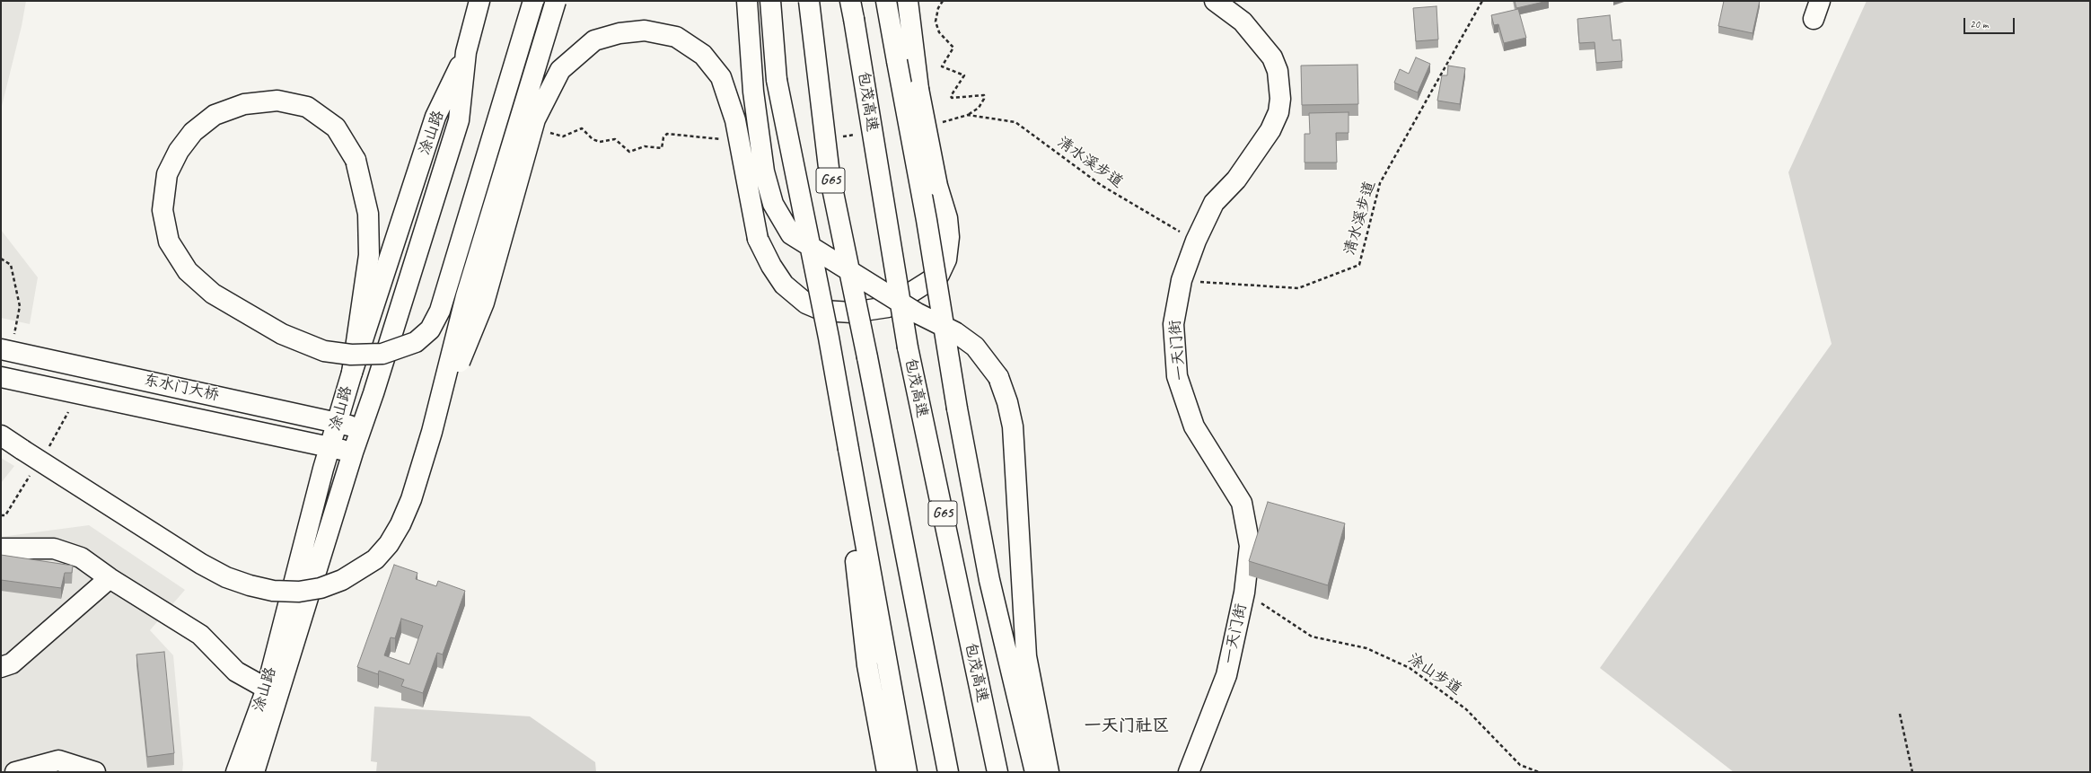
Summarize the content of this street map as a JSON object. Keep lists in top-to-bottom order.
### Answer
{
  "streets": {
    "main road": [
      "包茂高速",
      "涂山路",
      "G65",
      "一天门街",
      "东水门大桥"
    ],
    "path": ["清水溪步道", "涂山步道"]
  },
  "crossings": [
    ["涂山路", "东水门大桥"],
    ["清水溪步道", "一天门街"],
    ["一天门街", "涂山步道"]
  ],
  "districts": ["一天门社区"],
  "scale_bar": "20 m"
}
